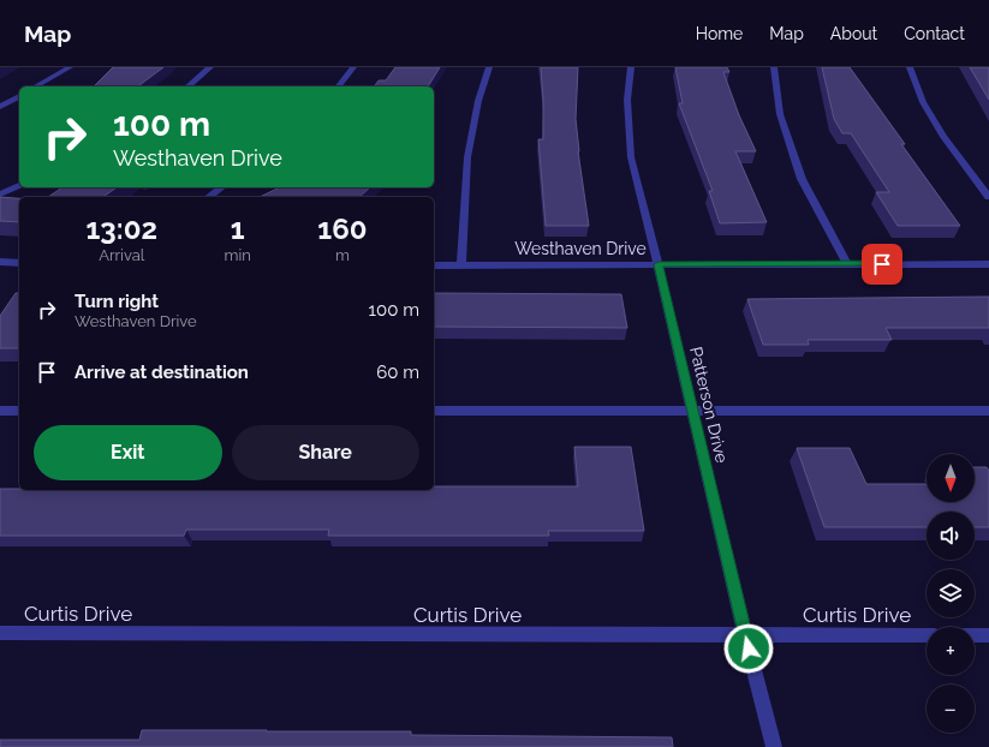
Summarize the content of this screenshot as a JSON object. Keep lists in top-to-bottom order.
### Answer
{
  "streets": {
    "street": ["Westhaven Drive", "Patterson Drive", "Curtis Drive"]
  },
  "crossings": [
    ["Westhaven Drive", "Patterson Drive"],
    ["Patterson Drive", "Curtis Drive"]
  ],
  "north": "bottom",
  "page": {
    "header": "Map",
    "nav": [
      "Home",
      "Map",
      "About",
      "Contact"
    ],
    "turn": ["100 m", "Westhaven Drive"],
    "eta": [
      "13:02",
      "Arrival",
      "1",
      "min",
      "160",
      "m"
    ],
    "list": [
      {
        "name": "Turn right",
        "note": "Westhaven Drive",
        "value": "100 m"
      },
      {
        "name": "Arrive at destination",
        "value": "60 m"
      }
    ],
    "buttons": ["Exit", "Share"],
    "map_buttons": ["+", "−"]
  }
}
